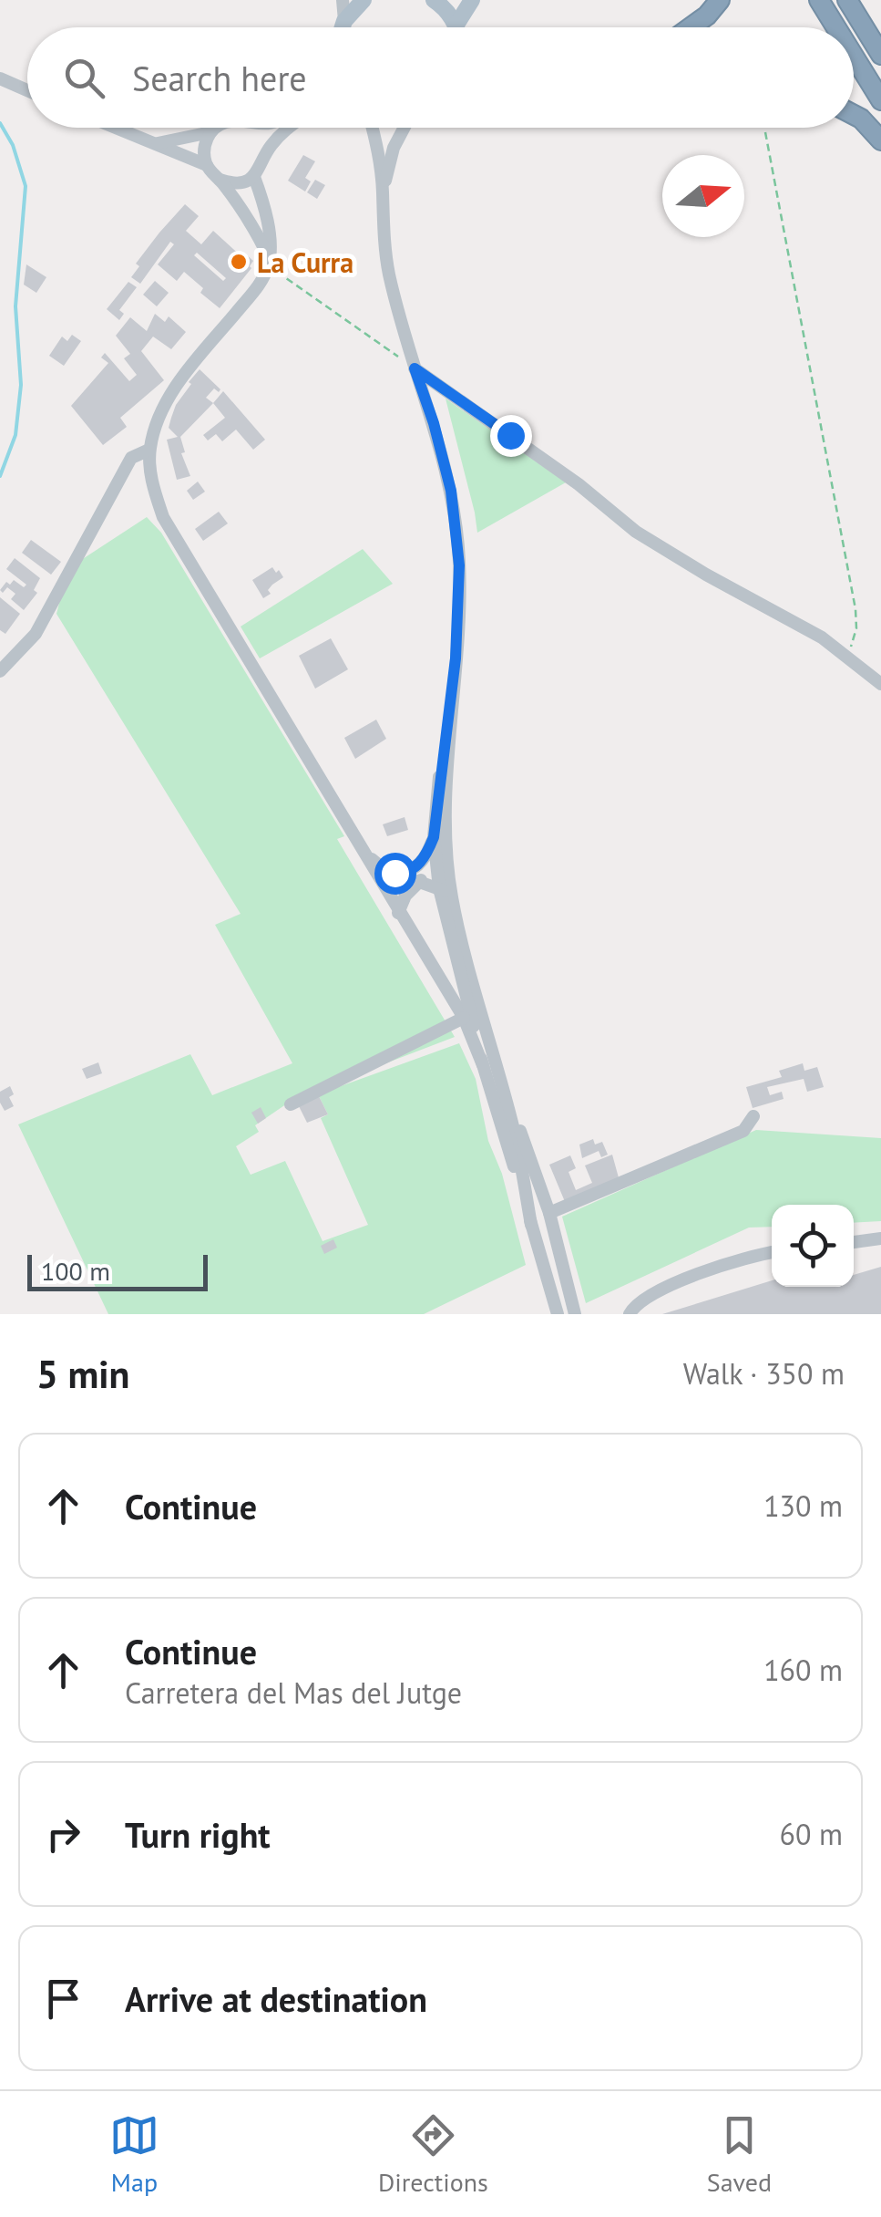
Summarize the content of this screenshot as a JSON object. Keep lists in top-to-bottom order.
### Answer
{
  "places": ["La Curra"],
  "scale_bar": "100 m",
  "north": "right",
  "page": {
    "search": "Search here",
    "scale": "100 m",
    "heading": ["5 min", "Walk · 350 m"],
    "list": [
      ["Continue", "130 m"],
      ["Continue", "Carretera del Mas del Jutge", "160 m"],
      ["Turn right", "60 m"],
      "Arrive at destination"
    ],
    "nav": ["Map", "Directions", "Saved"]
  }
}
